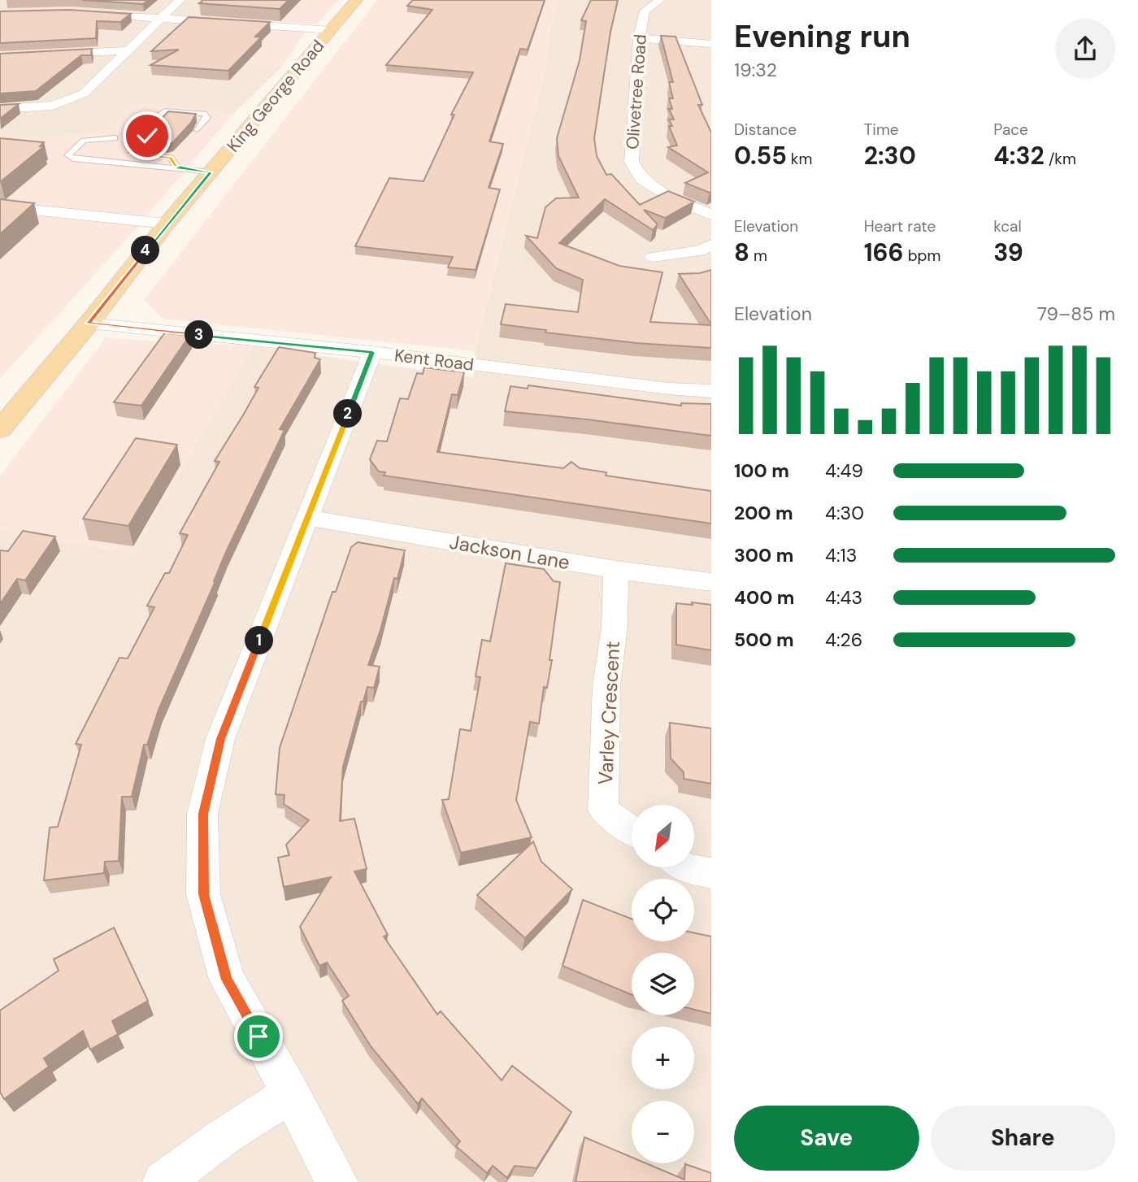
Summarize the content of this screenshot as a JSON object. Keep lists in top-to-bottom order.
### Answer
{
  "streets": {
    "main road": ["King George Road"],
    "street": [
      "Olivetree Road",
      "Kent Road",
      "Jackson Lane",
      "Varley Crescent"
    ]
  },
  "crossings": [
    ["King George Road", "Kent Road"],
    ["Jackson Lane", "Varley Crescent"]
  ],
  "north": "bottom left",
  "page": {
    "heading": ["Evening run", "19:32"],
    "stats": [
      ["Distance", "0.55 km"],
      ["Time", "2:30"],
      ["Pace", "4:32 /km"],
      ["Elevation", "8 m"],
      ["Heart rate", "166 bpm"],
      ["kcal", "39"]
    ],
    "pins": [
      "4",
      "3",
      "2",
      "1"
    ],
    "chart": ["Elevation", "79–85 m"],
    "list": [
      {
        "name": "100 m",
        "note": "4:49"
      },
      {
        "name": "200 m",
        "note": "4:30"
      },
      {
        "name": "300 m",
        "note": "4:13"
      },
      {
        "name": "400 m",
        "note": "4:43"
      },
      {
        "name": "500 m",
        "note": "4:26"
      }
    ],
    "map_buttons": ["+", "−"],
    "buttons": ["Save", "Share"]
  }
}
